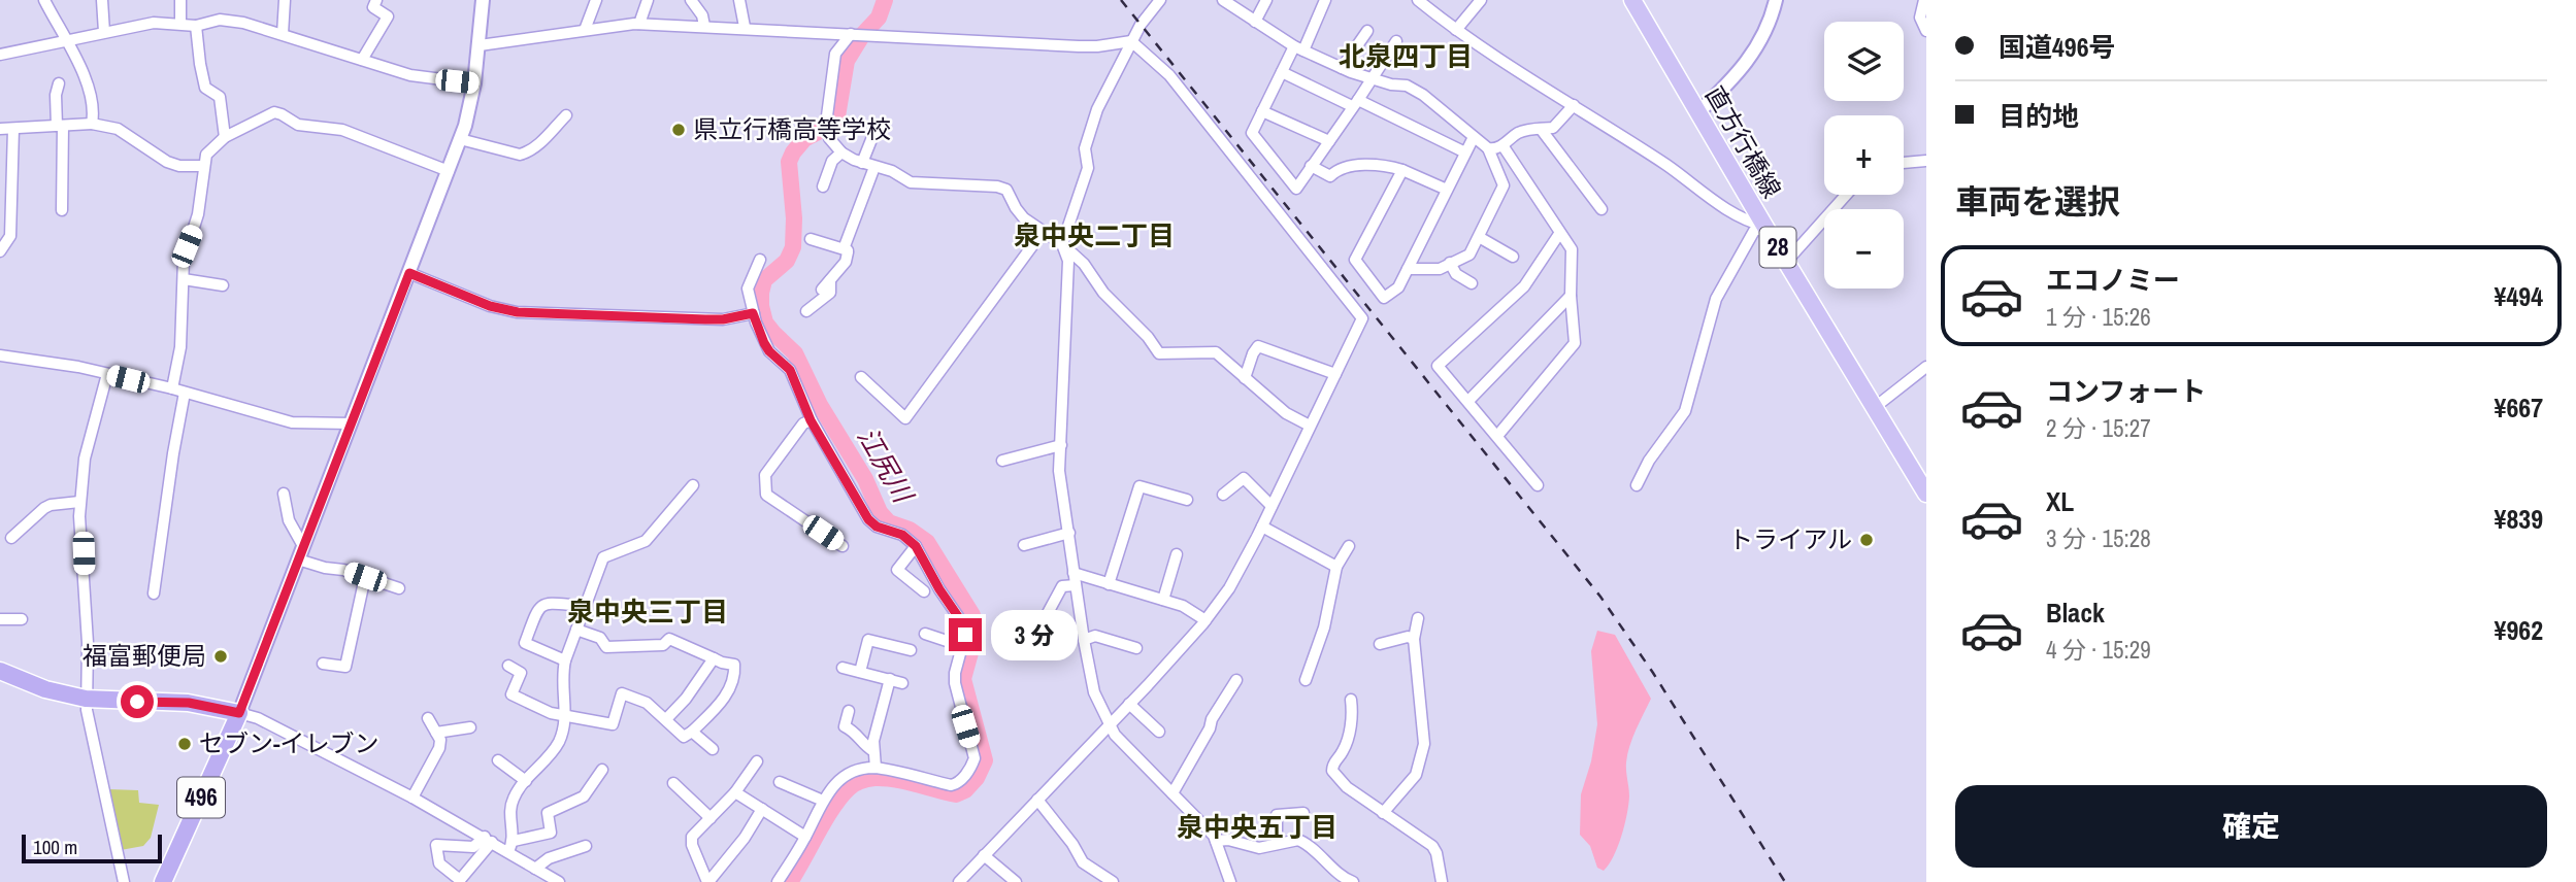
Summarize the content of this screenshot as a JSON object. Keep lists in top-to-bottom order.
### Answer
{
  "streets": {
    "highway": ["496"],
    "main road": ["直方行橋線", "28"]
  },
  "districts": [
    "北泉四丁目",
    "泉中央二丁目",
    "泉中央三丁目",
    "泉中央五丁目"
  ],
  "water": ["江尻川"],
  "places": [
    "県立行橋高等学校",
    "トライアル",
    "福富郵便局",
    "セブン-イレブン"
  ],
  "scale_bar": "100 m",
  "page": {
    "banner": ["国道496号", "目的地"],
    "map_buttons": ["+", "−"],
    "heading": "車両を選択",
    "list": [
      {
        "name": "エコノミー",
        "note": "1 分 · 15:26",
        "value": "¥494"
      },
      {
        "name": "コンフォート",
        "note": "2 分 · 15:27",
        "value": "¥667"
      },
      {
        "name": "XL",
        "note": "3 分 · 15:28",
        "value": "¥839"
      },
      {
        "name": "Black",
        "note": "4 分 · 15:29",
        "value": "¥962"
      }
    ],
    "bubble": "3 分",
    "buttons": "確定",
    "scale": "100 m"
  }
}
